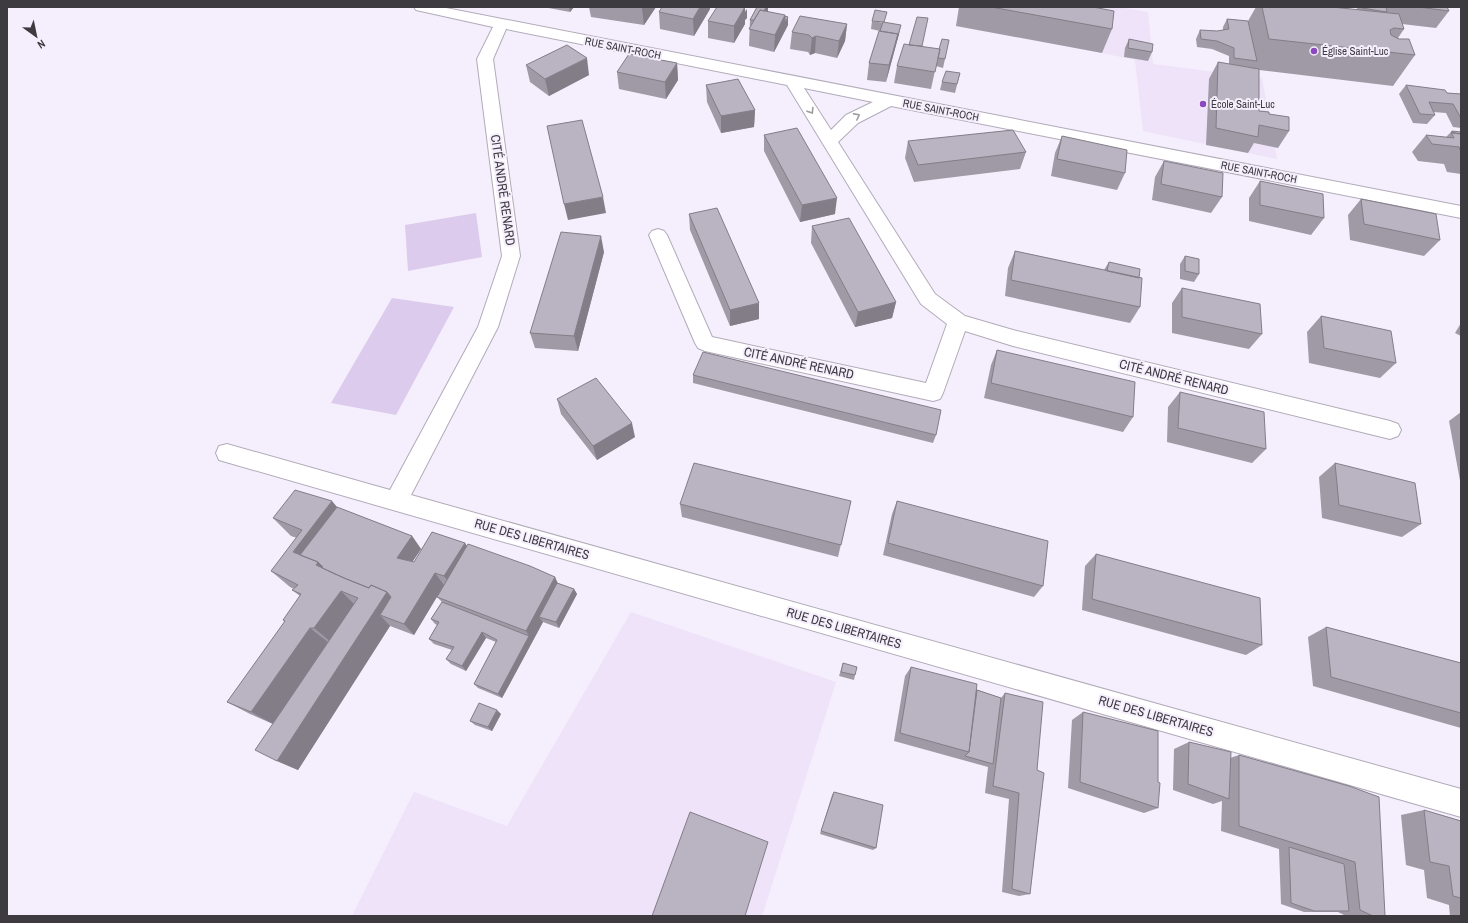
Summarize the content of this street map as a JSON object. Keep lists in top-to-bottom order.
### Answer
{
  "streets": {
    "street": ["RUE SAINT-ROCH", "CITÉ ANDRÉ RENARD", "RUE DES LIBERTAIRES"]
  },
  "crossings": [
    ["RUE SAINT-ROCH", "CITÉ ANDRÉ RENARD"],
    ["CITÉ ANDRÉ RENARD", "RUE DES LIBERTAIRES"]
  ],
  "places": ["Église Saint-Luc", "École Saint-Luc"],
  "north": "bottom right"
}
